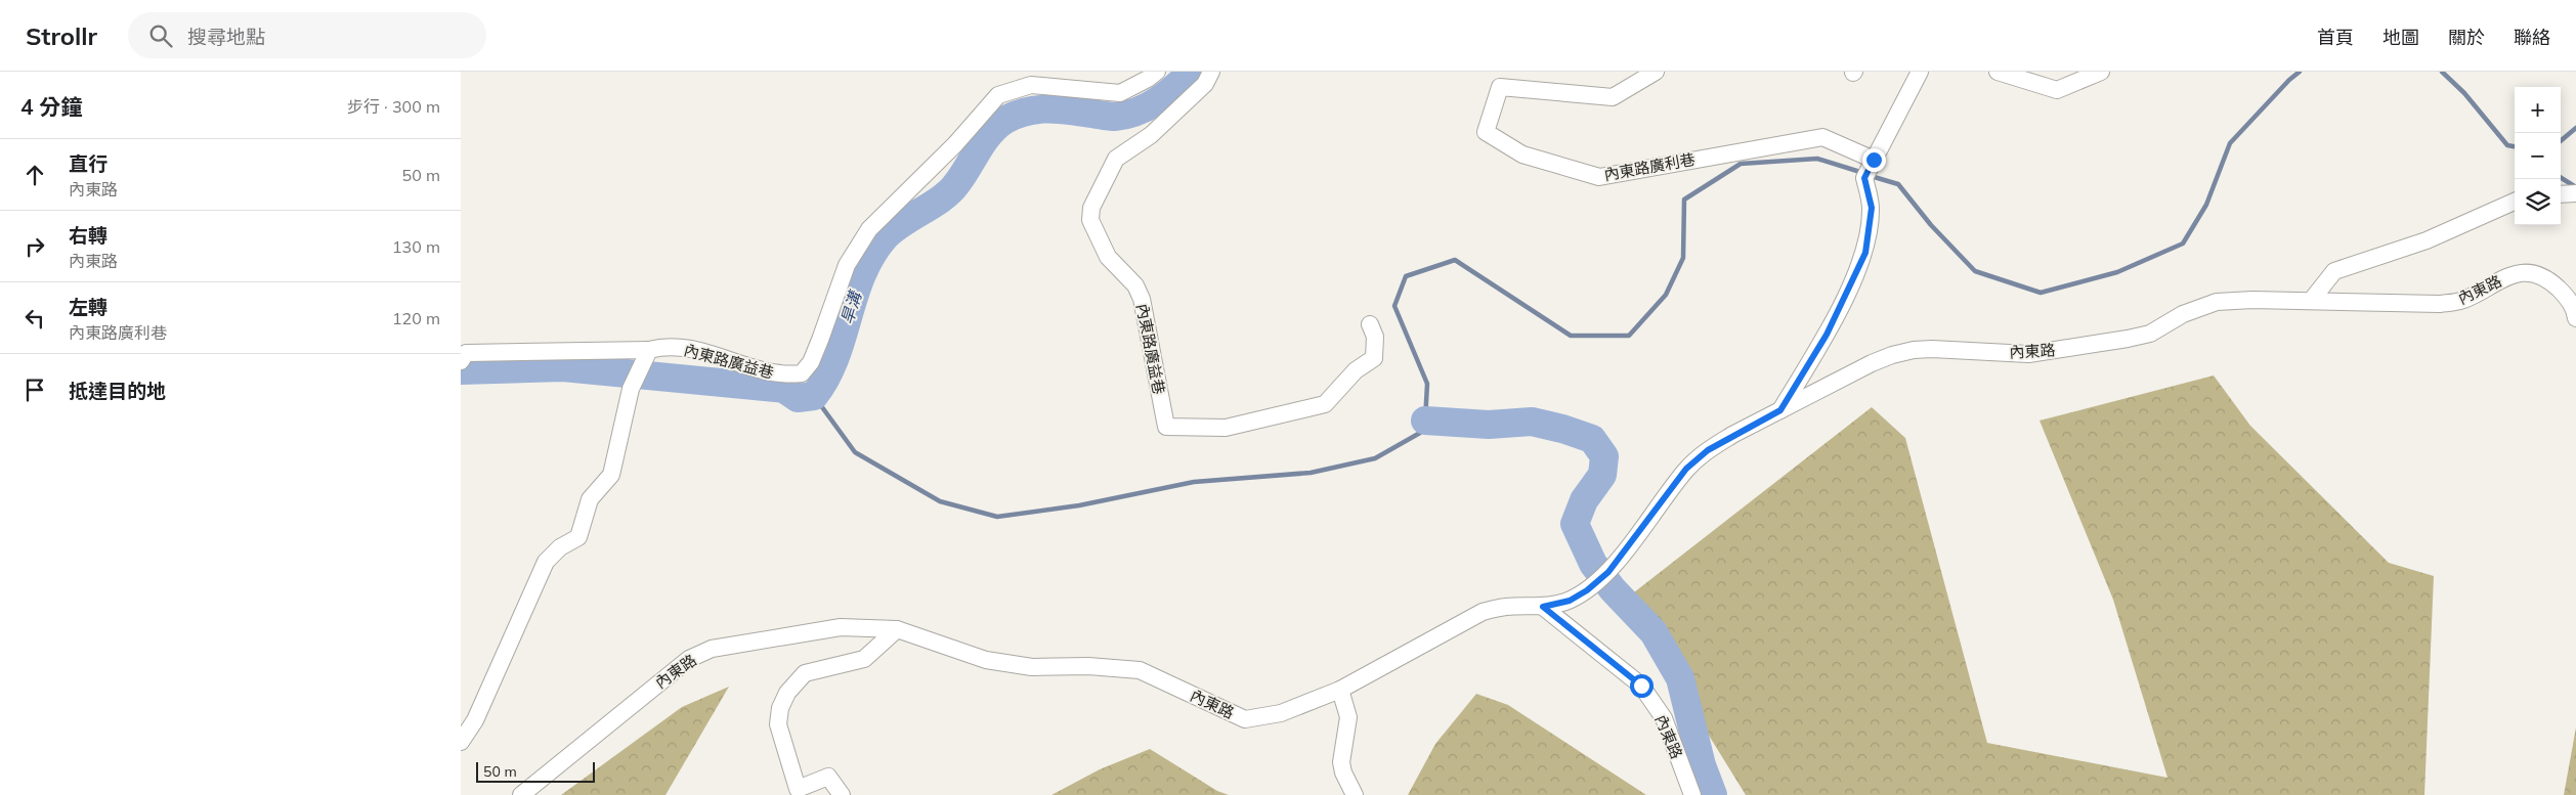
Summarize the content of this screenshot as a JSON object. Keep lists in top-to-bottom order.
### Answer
{
  "streets": {
    "street": ["內東路廣利巷", "內東路", "內東路廣益巷"]
  },
  "water": ["旱溝"],
  "scale_bar": "50 m",
  "page": {
    "header": "Strollr",
    "search": "搜尋地點",
    "nav": [
      "首頁",
      "地圖",
      "關於",
      "聯絡"
    ],
    "heading": ["4 分鐘", "步行 · 300 m"],
    "map_buttons": ["+", "−"],
    "list": [
      ["直行", "內東路", "50 m"],
      ["右轉", "內東路", "130 m"],
      ["左轉", "內東路廣利巷", "120 m"],
      "抵達目的地"
    ],
    "scale": "50 m"
  }
}
